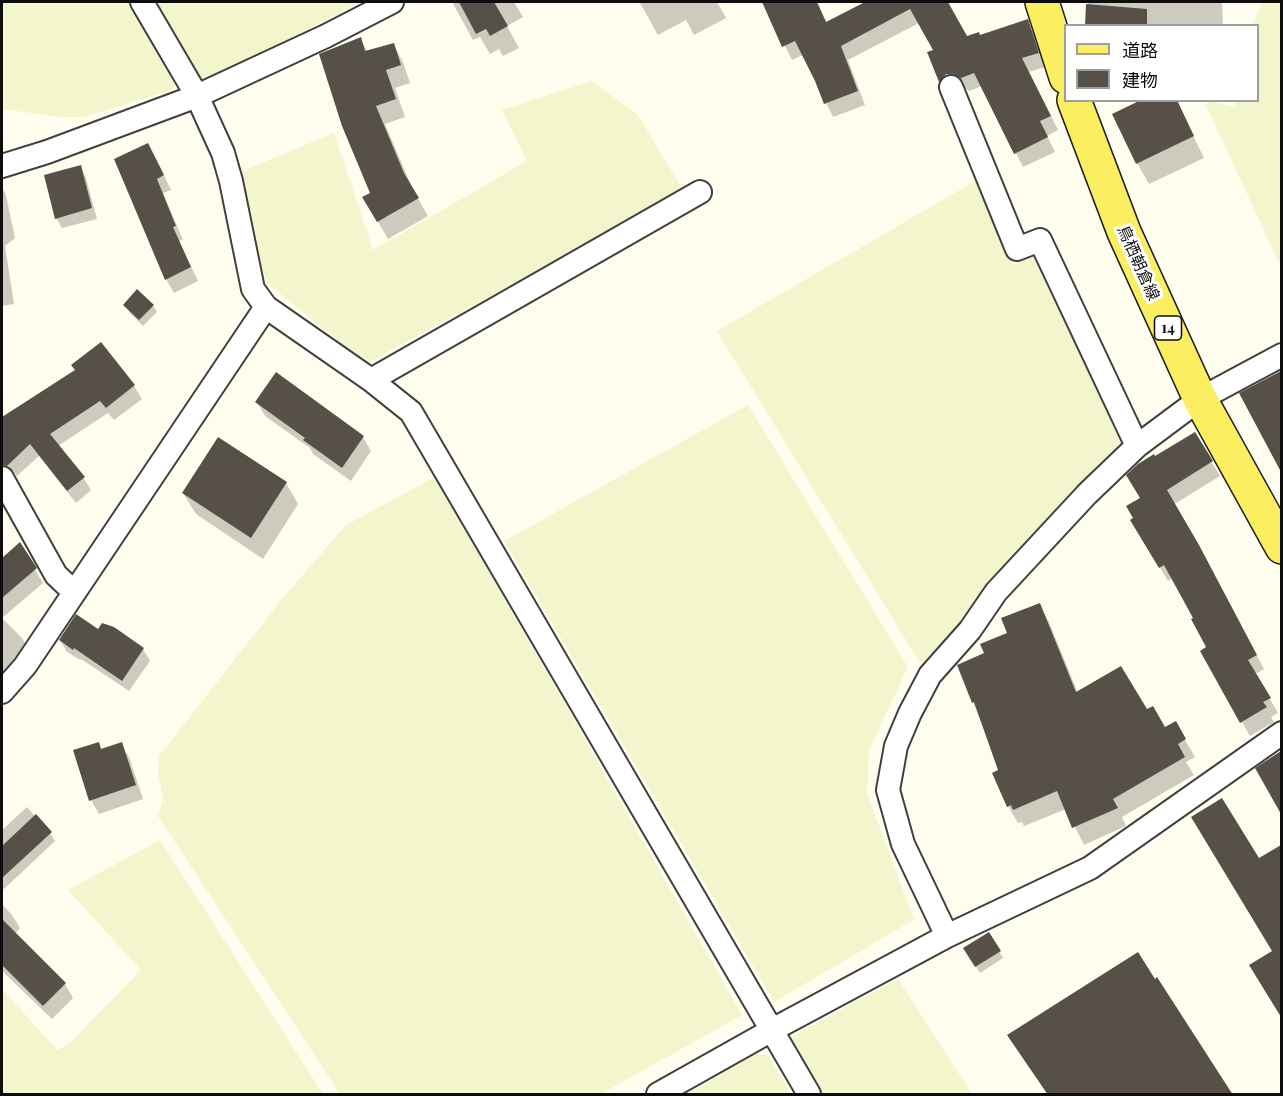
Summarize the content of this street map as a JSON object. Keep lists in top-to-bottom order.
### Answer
{
  "streets": {
    "main road": ["鳥栖朝倉線", "14"]
  },
  "legend": ["道路", "建物"]
}
